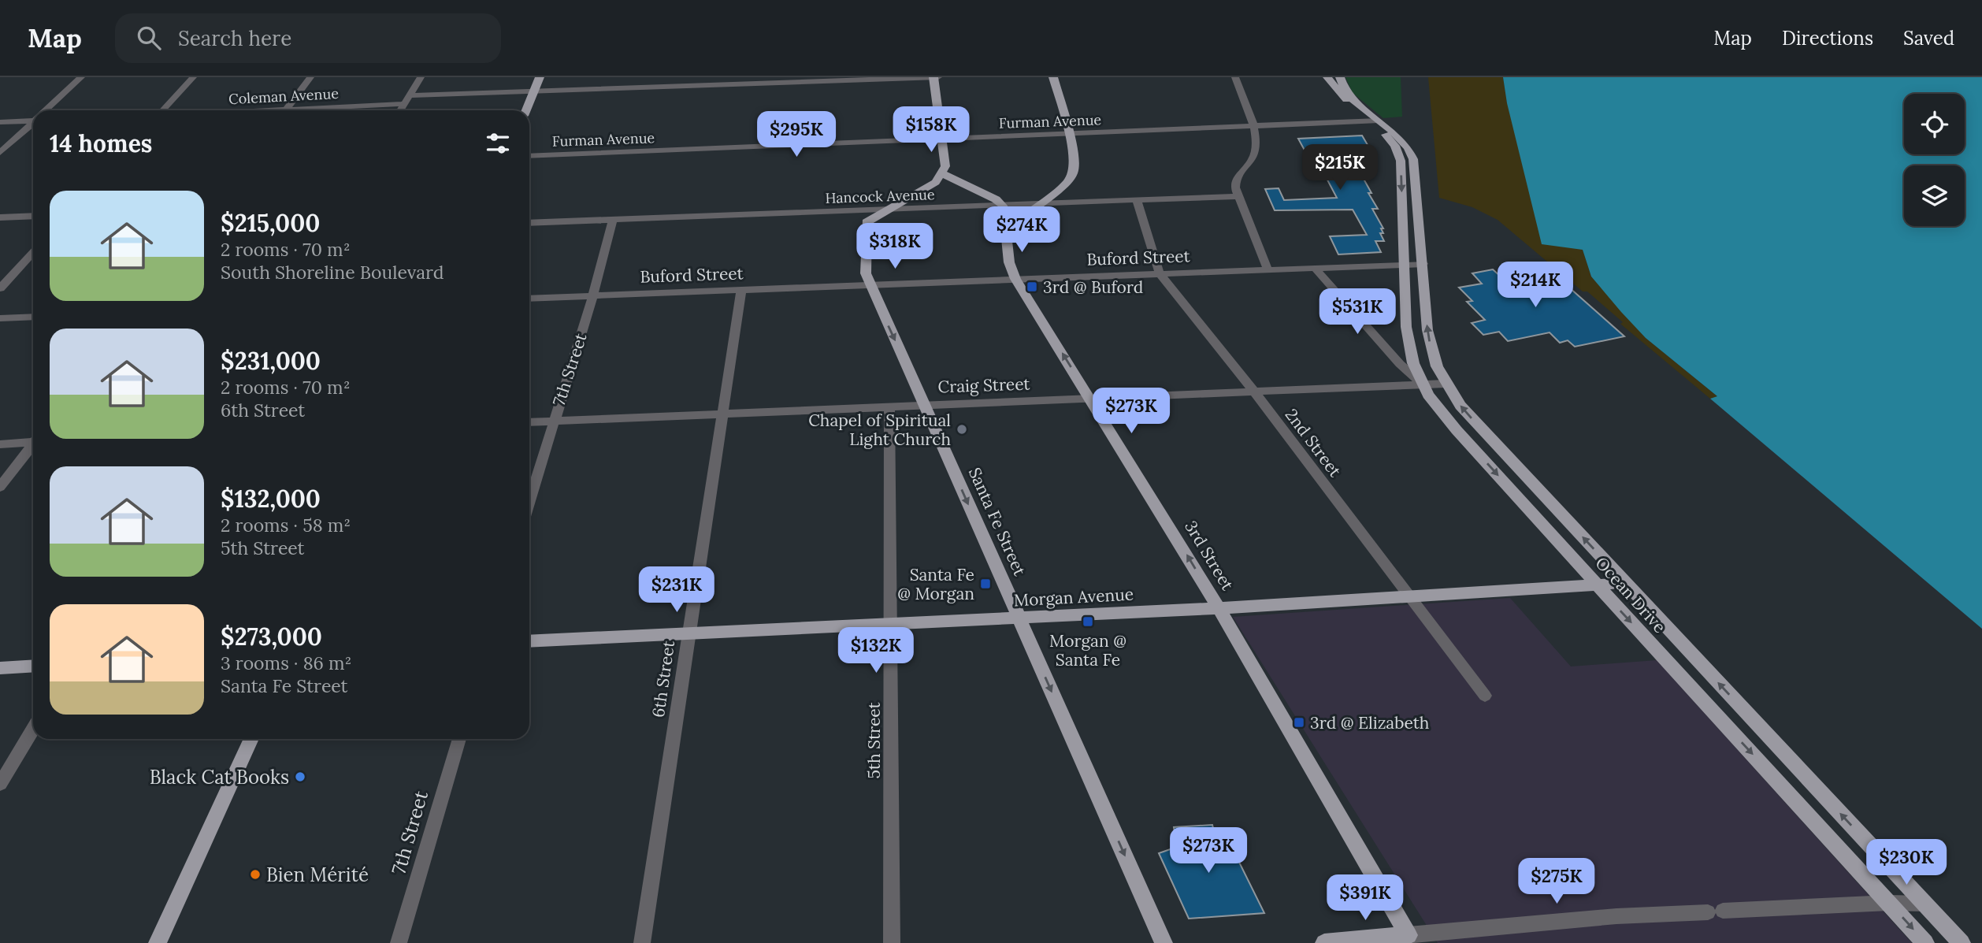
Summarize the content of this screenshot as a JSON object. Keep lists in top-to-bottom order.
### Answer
{
  "streets": {
    "main road": [
      "Santa Fe Street",
      "3rd Street",
      "Ocean Drive",
      "Morgan Avenue"
    ],
    "street": [
      "Coleman Avenue",
      "Furman Avenue",
      "Hancock Avenue",
      "Buford Street",
      "7th Street",
      "Craig Street",
      "2nd Street",
      "6th Street",
      "5th Street"
    ]
  },
  "crossings": [
    ["Furman Avenue", "Ocean Drive"],
    ["Hancock Avenue", "7th Street"],
    ["Hancock Avenue", "2nd Street"],
    ["Hancock Avenue", "3rd Street"],
    ["Buford Street", "7th Street"],
    ["Buford Street", "2nd Street"],
    ["Buford Street", "Santa Fe Street"],
    ["Buford Street", "3rd Street"],
    ["Buford Street", "Ocean Drive"],
    ["Buford Street", "6th Street"],
    ["7th Street", "Craig Street"],
    ["Craig Street", "2nd Street"],
    ["Craig Street", "Santa Fe Street"],
    ["Craig Street", "3rd Street"],
    ["Craig Street", "Ocean Drive"],
    ["Craig Street", "6th Street"],
    ["Craig Street", "5th Street"],
    ["2nd Street", "Morgan Avenue"],
    ["Santa Fe Street", "Morgan Avenue"],
    ["3rd Street", "Morgan Avenue"],
    ["Ocean Drive", "Morgan Avenue"],
    ["Morgan Avenue", "6th Street"],
    ["Morgan Avenue", "5th Street"]
  ],
  "one_way": ["Santa Fe Street", "3rd Street"],
  "places": {
    "transit": [
      "3rd @ Buford",
      "Santa Fe @ Morgan",
      "Morgan @ Santa Fe",
      "3rd @ Elizabeth"
    ],
    "other": ["Chapel of Spiritual Light Church", "Black Cat Books", "Bien Mérité"]
  },
  "page": {
    "header": "Map",
    "search": "Search here",
    "nav": ["Map", "Directions", "Saved"],
    "price": [
      "$158K",
      "$295K",
      "$215K",
      "$274K",
      "$318K",
      "$214K",
      "$531K",
      "$273K",
      "$231K",
      "$132K",
      "$273K",
      "$230K",
      "$275K",
      "$391K"
    ],
    "heading": "14 homes",
    "list": [
      {
        "name": "$215,000",
        "note": "2 rooms · 70 m² · South Shoreline Boulevard"
      },
      {
        "name": "$231,000",
        "note": "2 rooms · 70 m² · 6th Street"
      },
      {
        "name": "$132,000",
        "note": "2 rooms · 58 m² · 5th Street"
      },
      {
        "name": "$273,000",
        "note": "3 rooms · 86 m² · Santa Fe Street"
      }
    ]
  }
}
